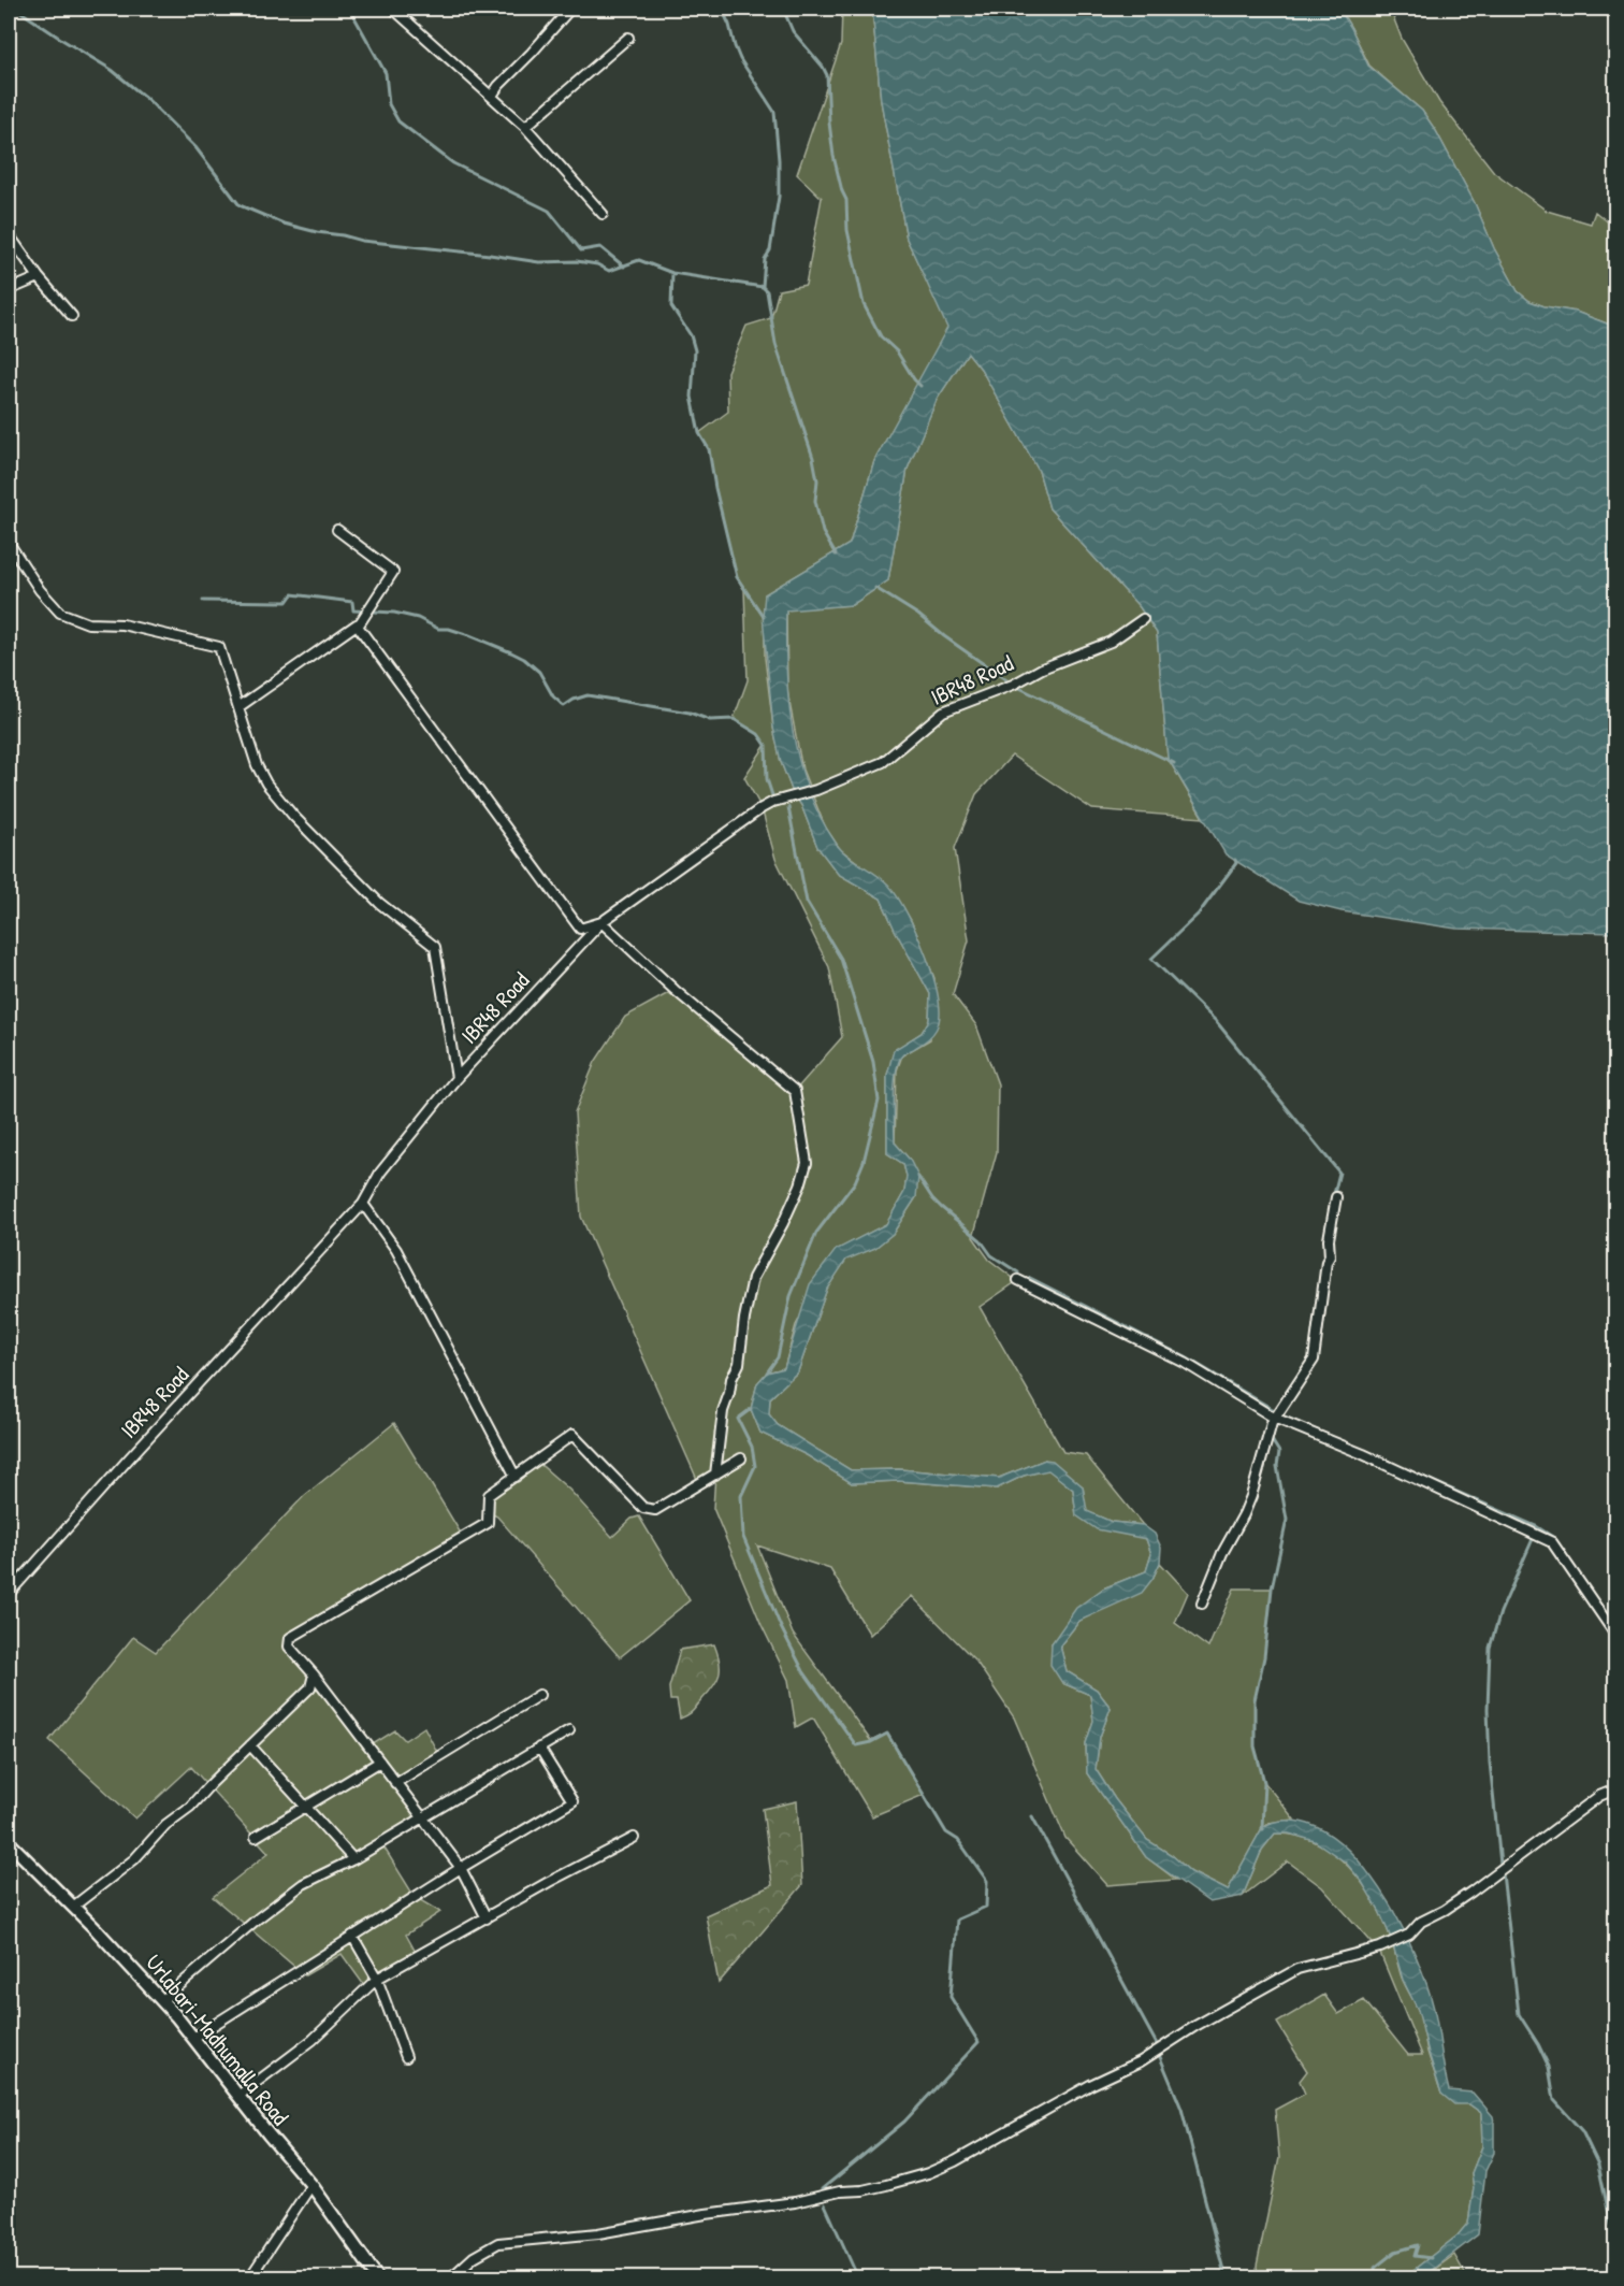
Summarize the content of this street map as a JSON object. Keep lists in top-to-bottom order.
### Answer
{
  "streets": {
    "main road": ["Urlabari-Madhumalla Road"],
    "street": ["IBR48 Road"]
  }
}
